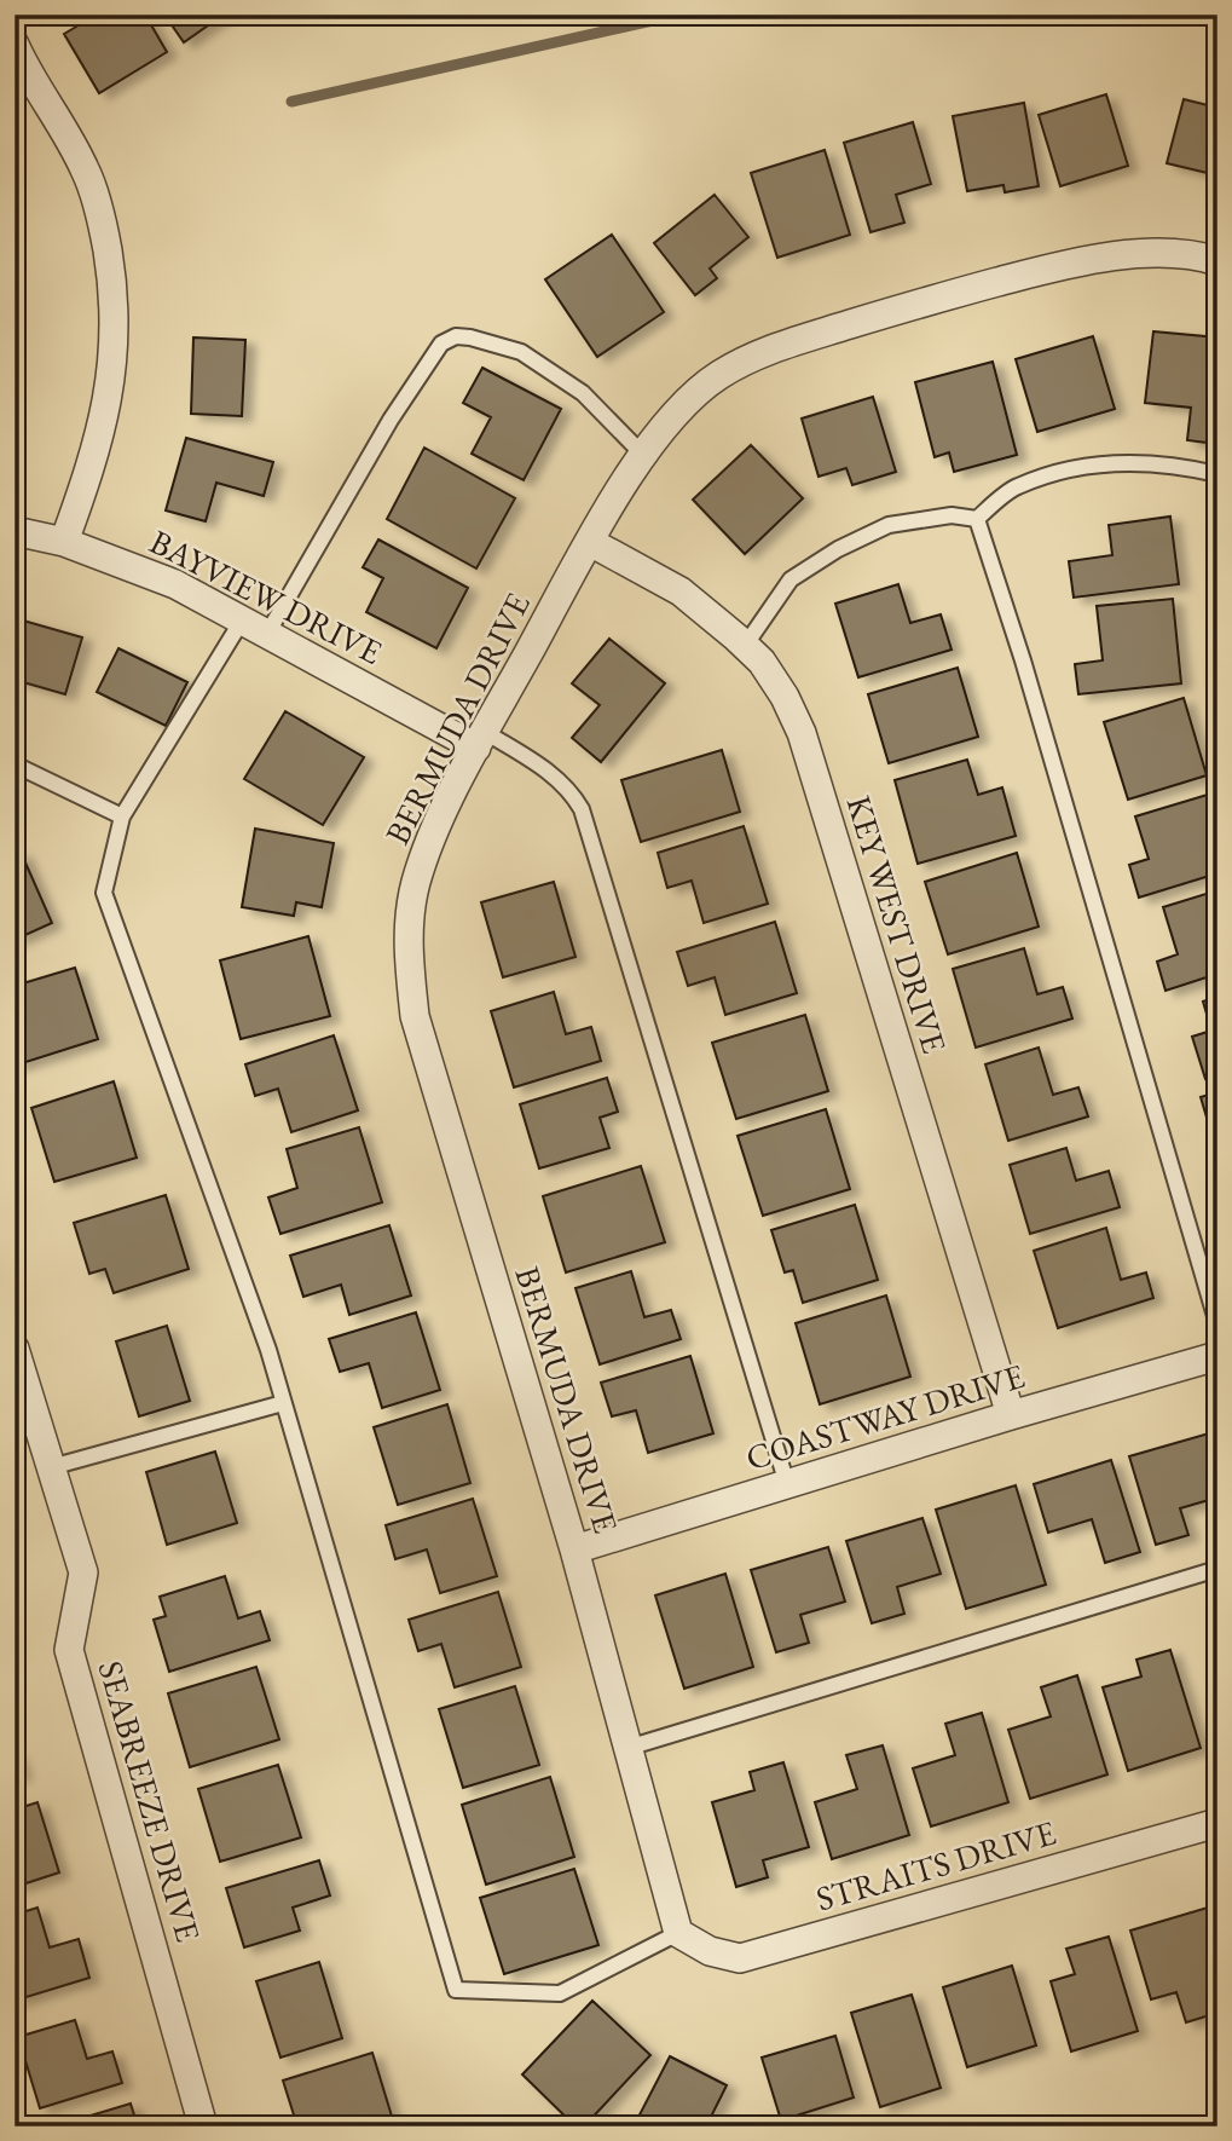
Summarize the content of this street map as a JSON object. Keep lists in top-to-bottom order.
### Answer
{
  "streets": {
    "street": [
      "BAYVIEW DRIVE",
      "BERMUDA DRIVE",
      "KEY WEST DRIVE",
      "COASTWAY DRIVE",
      "SEABREEZE DRIVE",
      "STRAITS DRIVE"
    ]
  },
  "crossings": [
    ["BAYVIEW DRIVE", "BERMUDA DRIVE"],
    ["BERMUDA DRIVE", "KEY WEST DRIVE"],
    ["BERMUDA DRIVE", "COASTWAY DRIVE"],
    ["BERMUDA DRIVE", "STRAITS DRIVE"],
    ["KEY WEST DRIVE", "COASTWAY DRIVE"]
  ]
}
